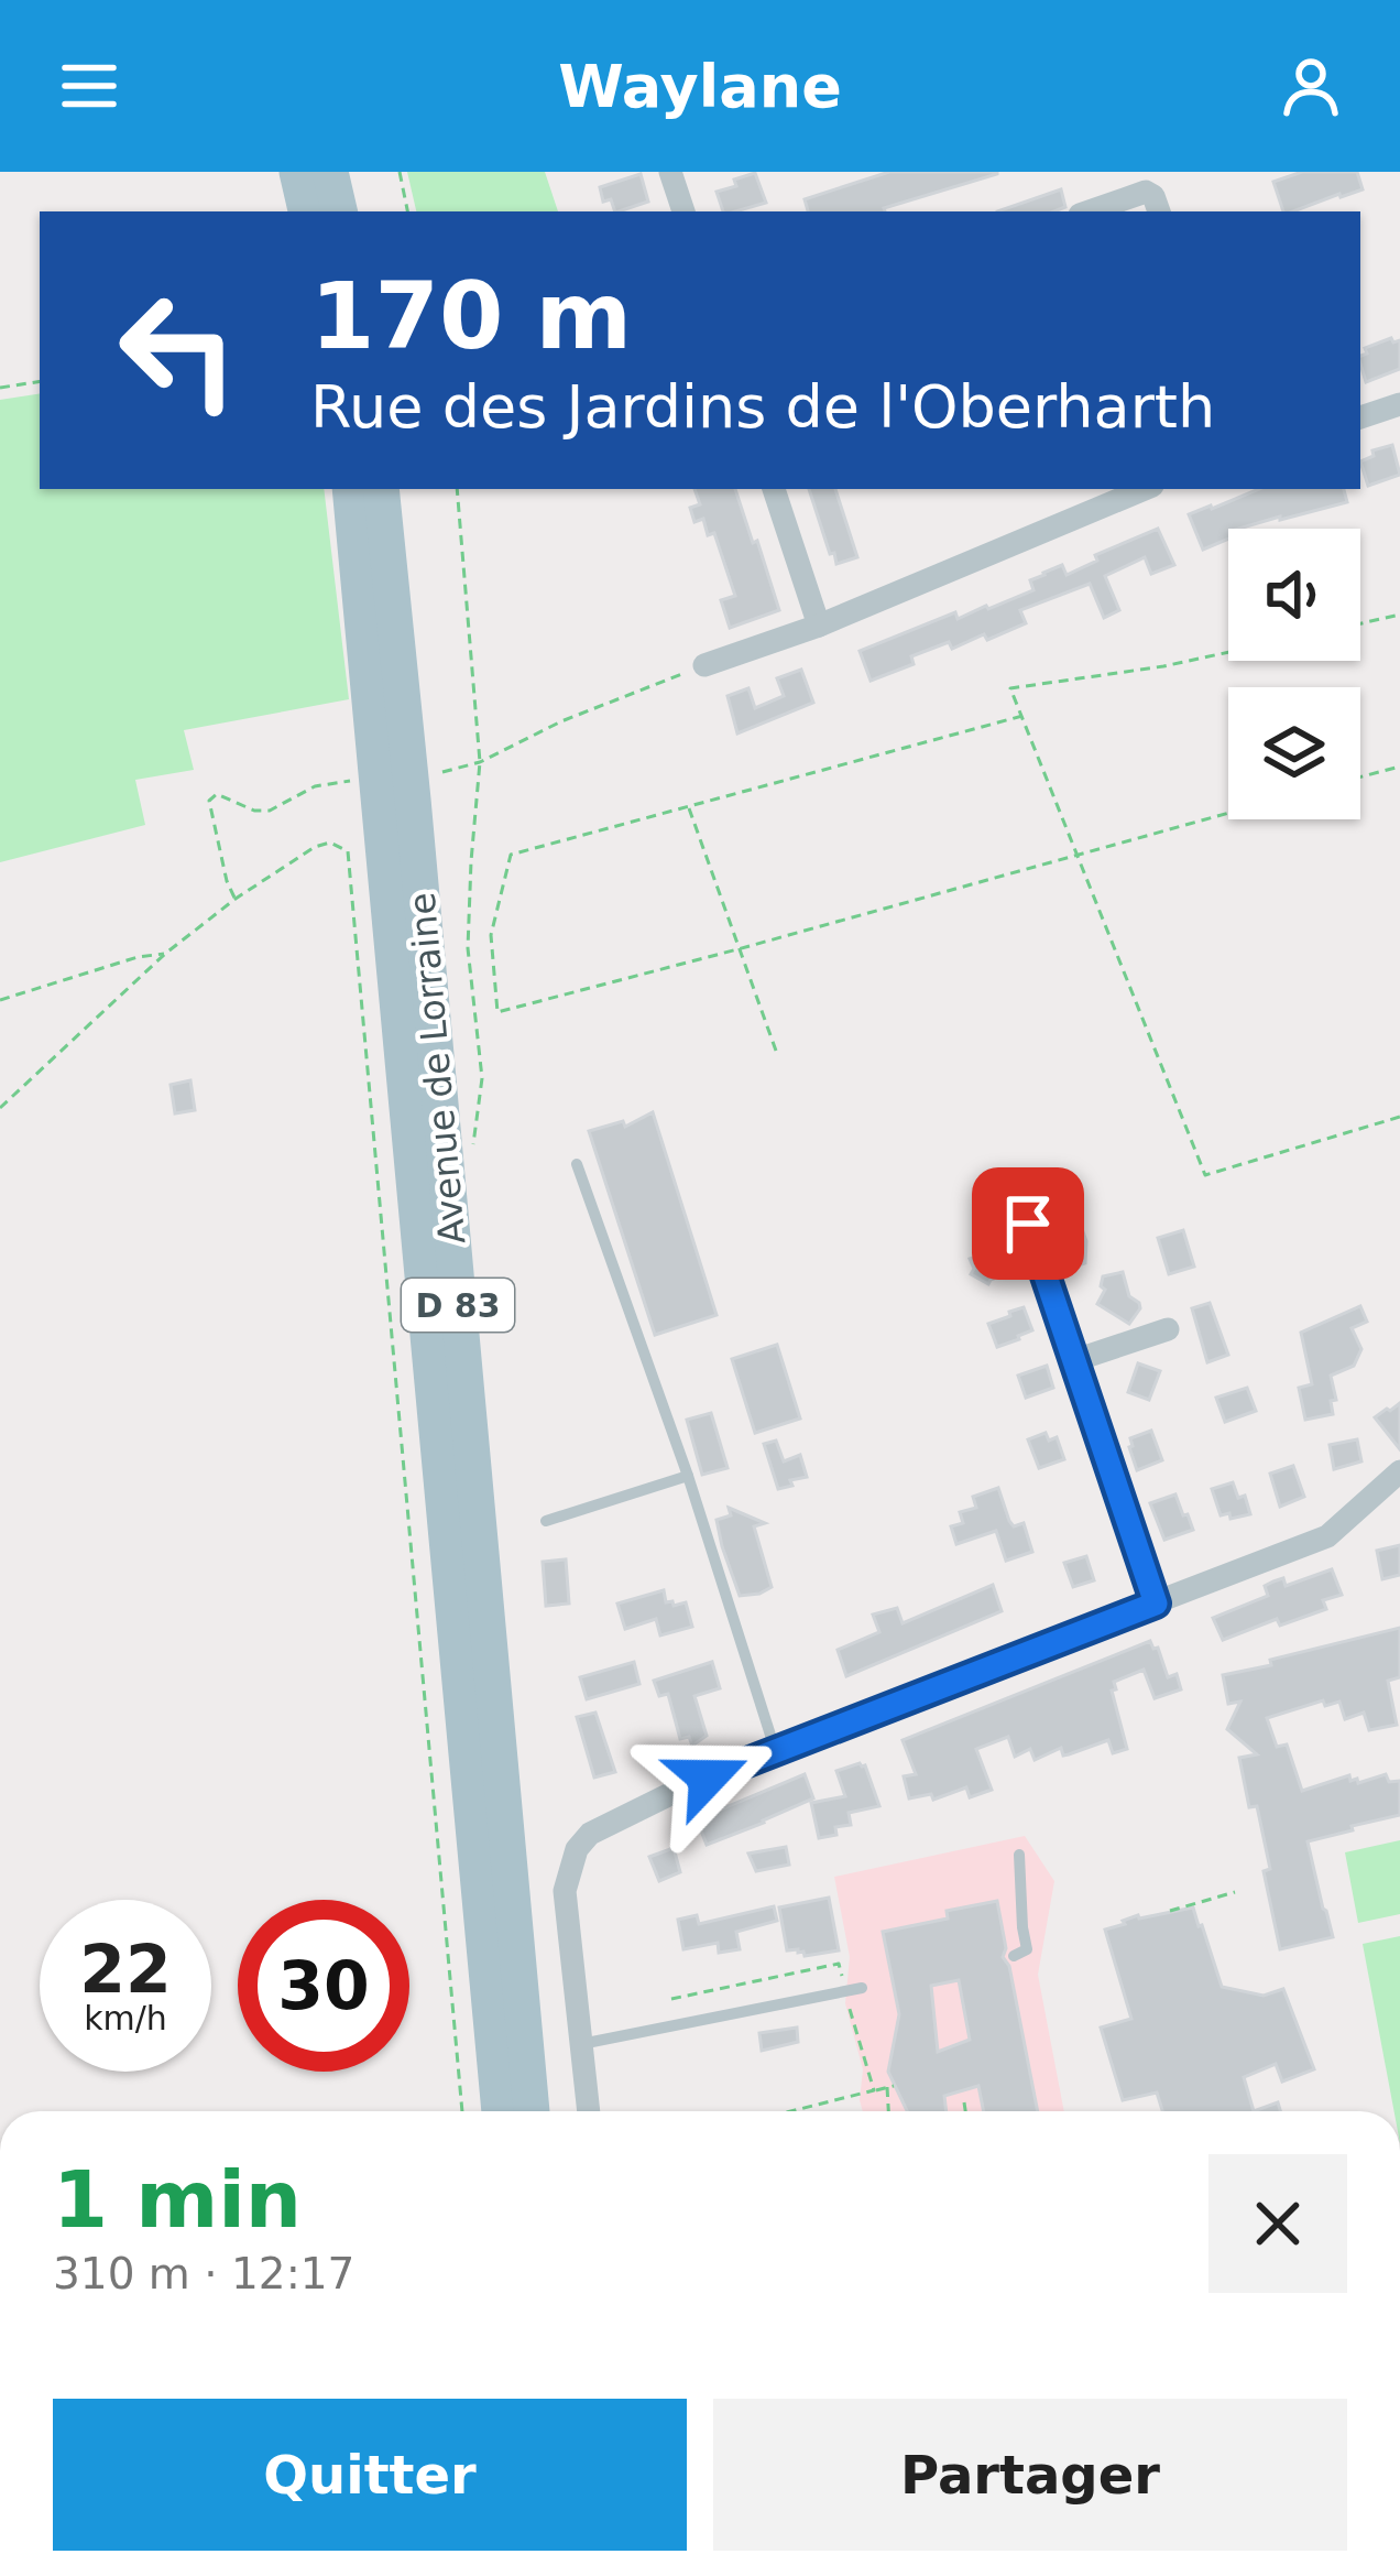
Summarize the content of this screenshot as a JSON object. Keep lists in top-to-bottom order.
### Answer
{
  "streets": {
    "main road": ["Avenue de Lorraine", "D 83"]
  },
  "page": {
    "header": "Waylane",
    "turn": ["170 m", "Rue des Jardins de l'Oberharth"],
    "speed": "22 km/h",
    "limit": "30",
    "heading": ["1 min", "310 m · 12:17"],
    "buttons": ["Quitter", "Partager"]
  }
}
